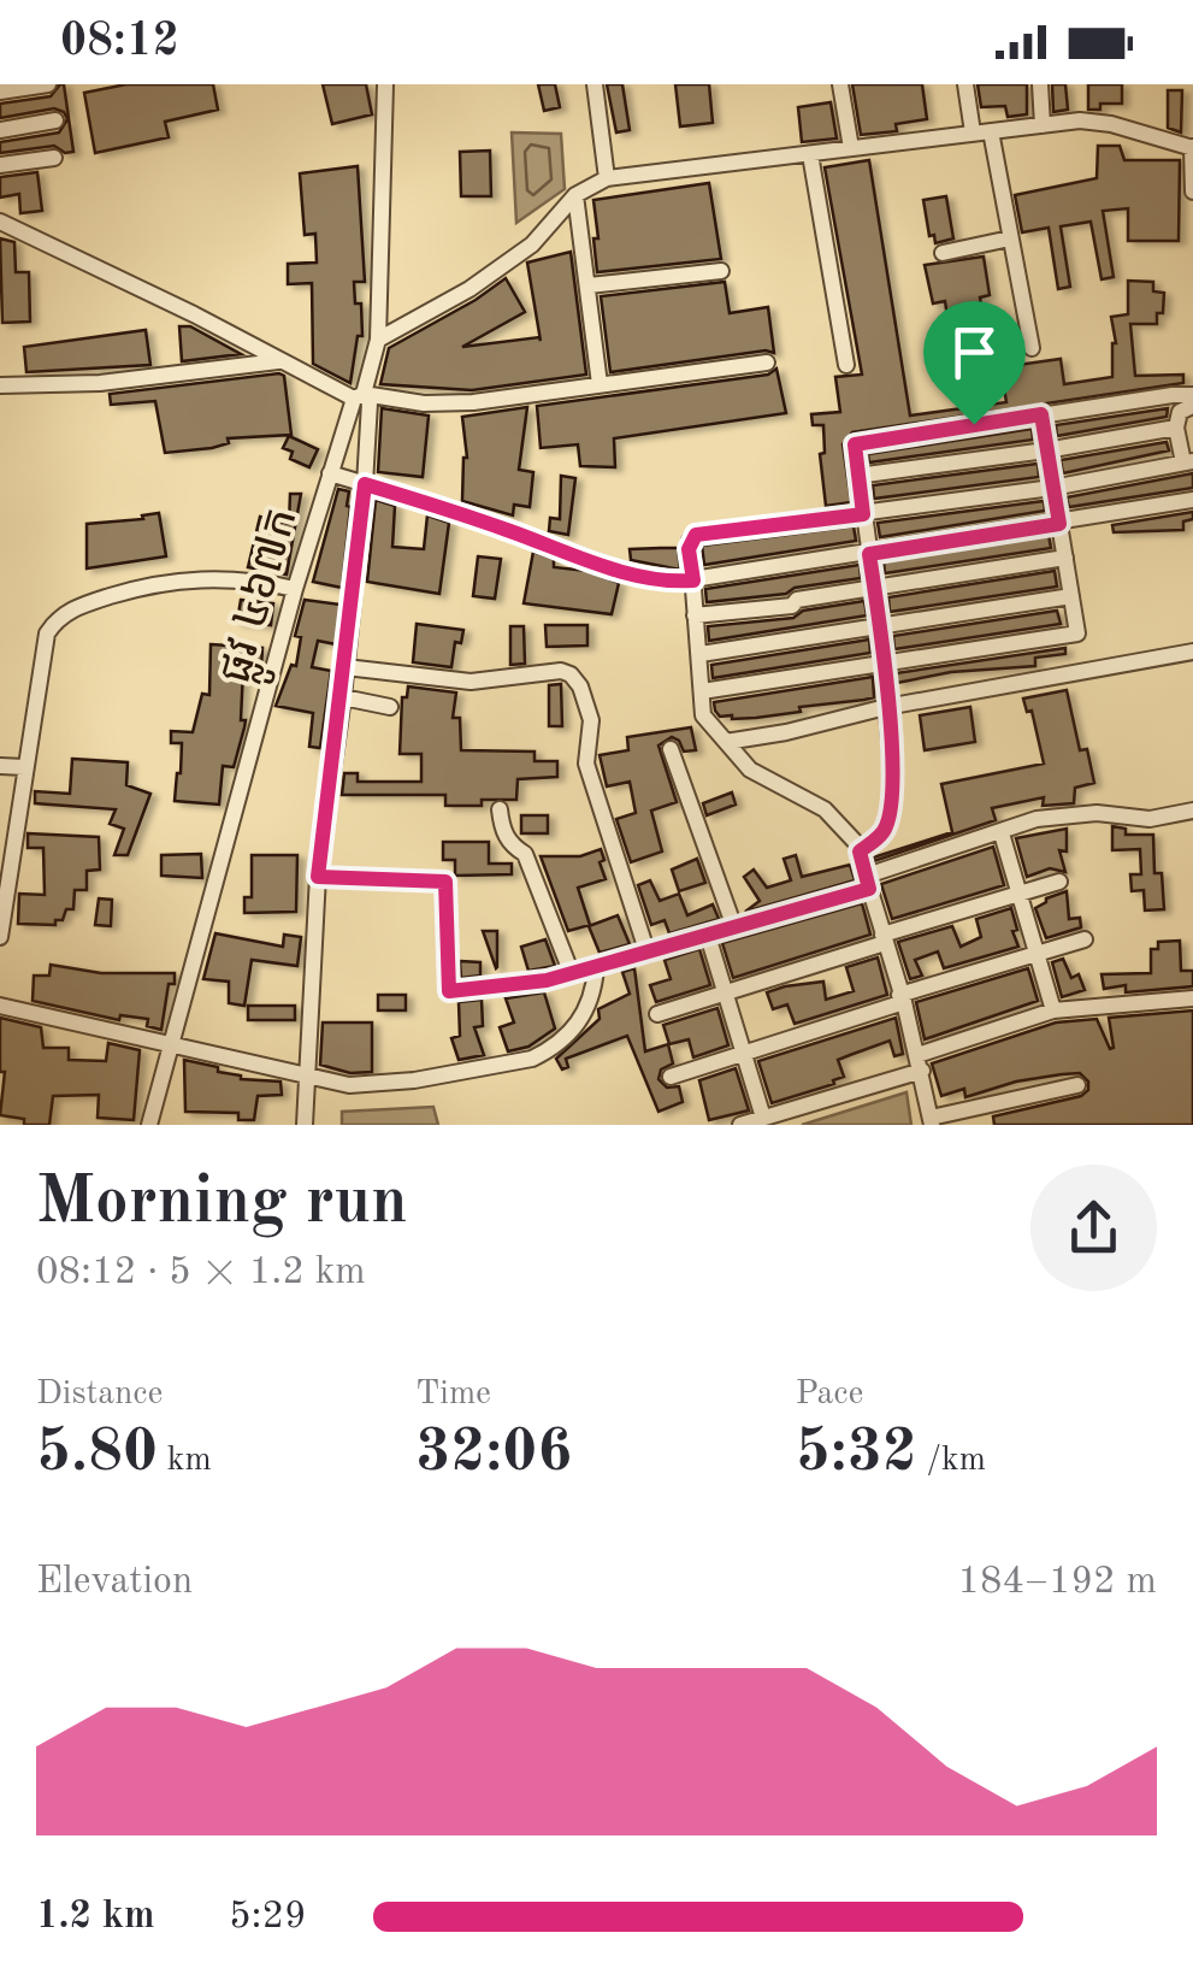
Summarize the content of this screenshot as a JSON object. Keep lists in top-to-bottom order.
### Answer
{
  "streets": {
    "street": ["ផ្លូវ ៤៦៧ក"]
  },
  "page": {
    "status": "08:12",
    "heading": ["Morning run", "08:12 · 5 × 1.2 km"],
    "stats": [
      ["Distance", "5.80 km"],
      ["Time", "32:06"],
      ["Pace", "5:32 /km"]
    ],
    "chart": ["Elevation", "184–192 m"],
    "list": [
      {
        "name": "1.2 km",
        "note": "5:29"
      }
    ]
  }
}
